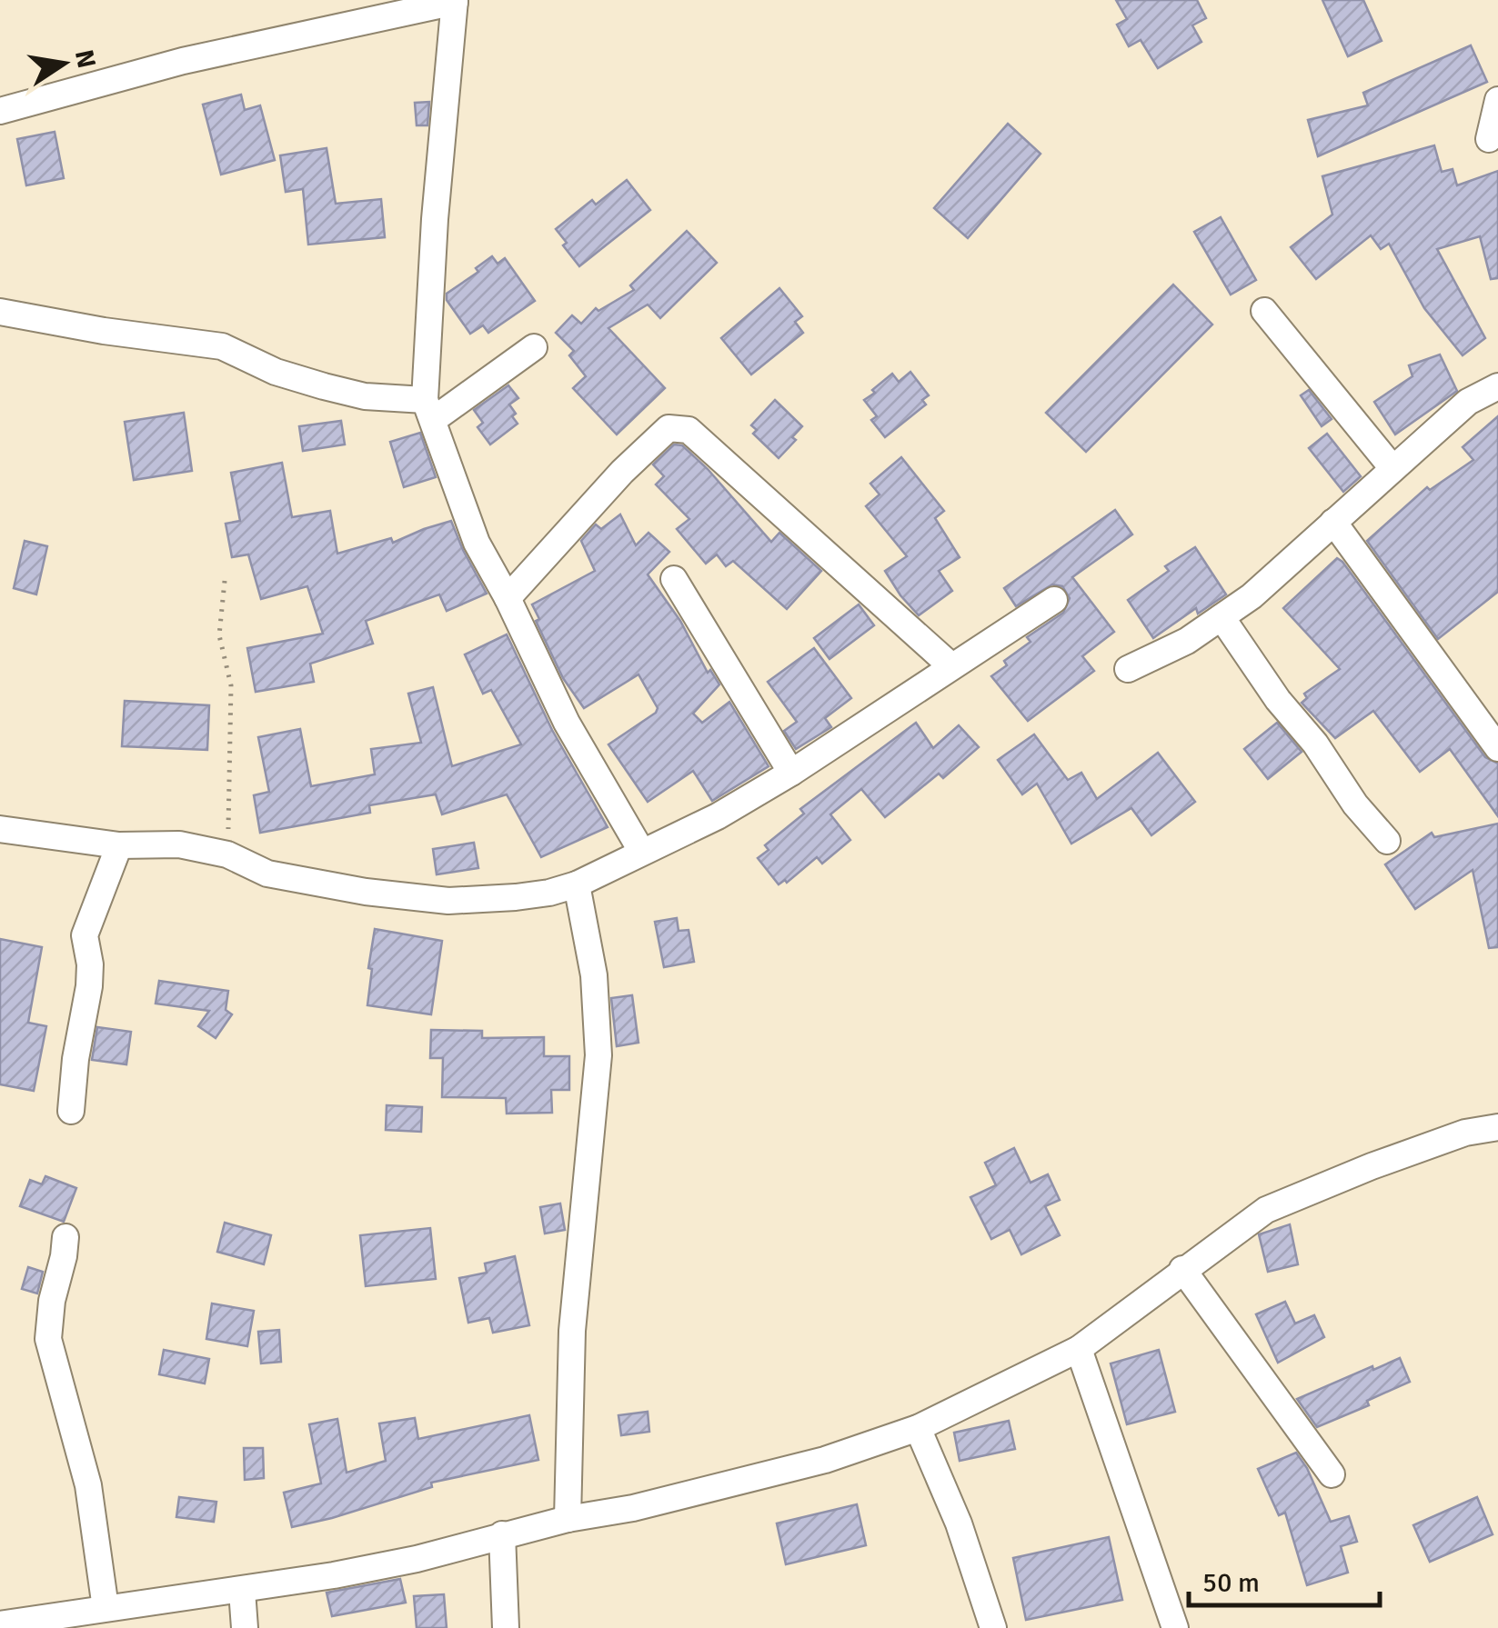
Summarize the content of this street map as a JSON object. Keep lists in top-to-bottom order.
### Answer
{
  "scale_bar": "50 m",
  "north": "right"
}
